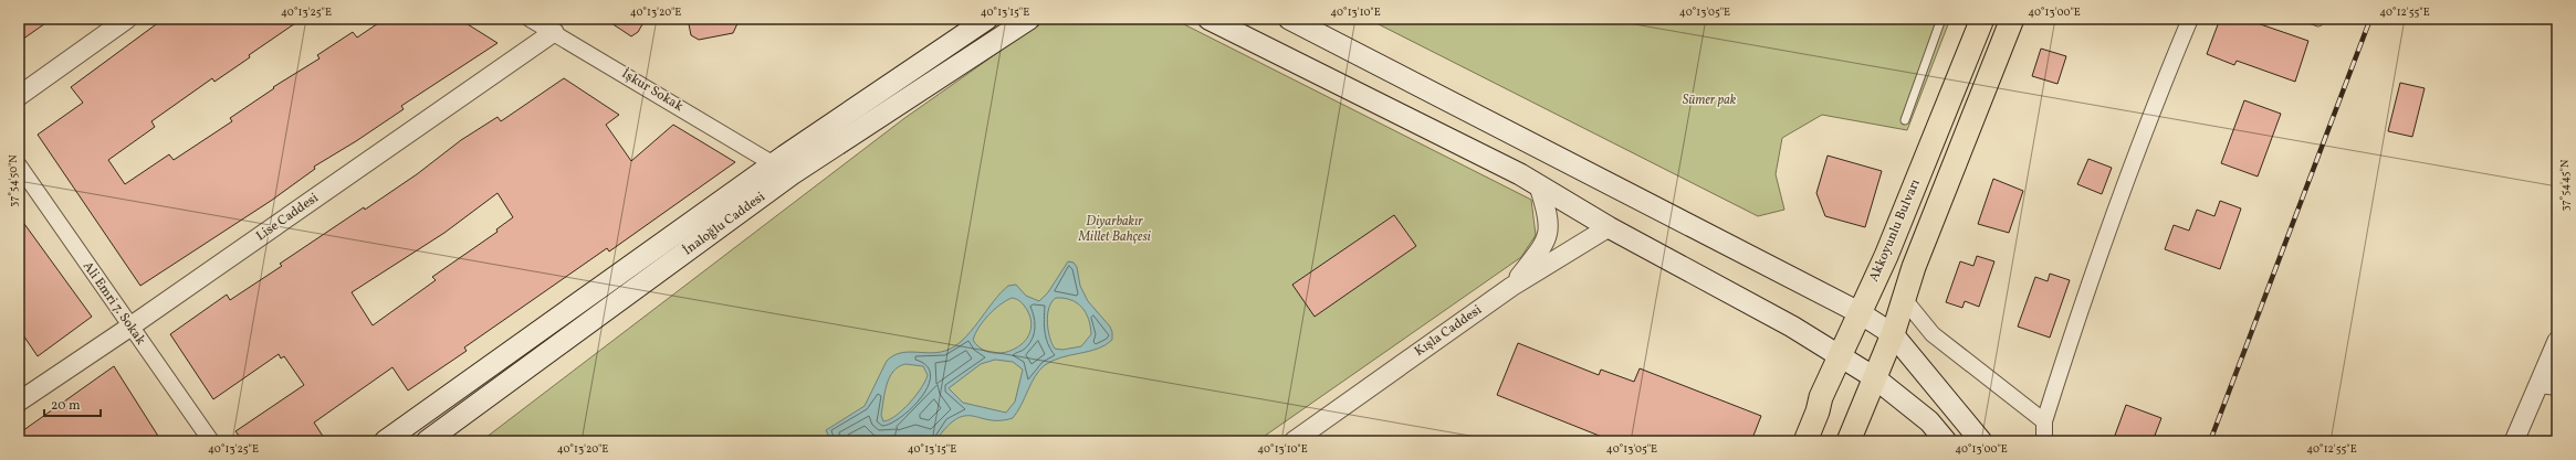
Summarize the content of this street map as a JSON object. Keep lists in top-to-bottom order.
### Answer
{
  "streets": {
    "main road": ["İnaloğlu Caddesi", "Akkoyunlu Bulvarı"],
    "street": [
      "İşkur Sokak",
      "Lise Caddesi",
      "Ali Emri 7. Sokak",
      "Kışla Caddesi"
    ]
  },
  "crossings": [
    ["İşkur Sokak", "Lise Caddesi"],
    ["İşkur Sokak", "İnaloğlu Caddesi"],
    ["Lise Caddesi", "Ali Emri 7. Sokak"]
  ],
  "parks": ["Sümer pak", "Diyarbakır Millet Bahçesi"],
  "scale_bar": "20 m",
  "coordinates": [
    "40°13'25\"E",
    "40°13'20\"E",
    "40°13'15\"E",
    "40°13'10\"E",
    "40°13'05\"E",
    "40°13'00\"E",
    "40°12'55\"E",
    "37°54'50\"N",
    "37°54'45\"N"
  ]
}
